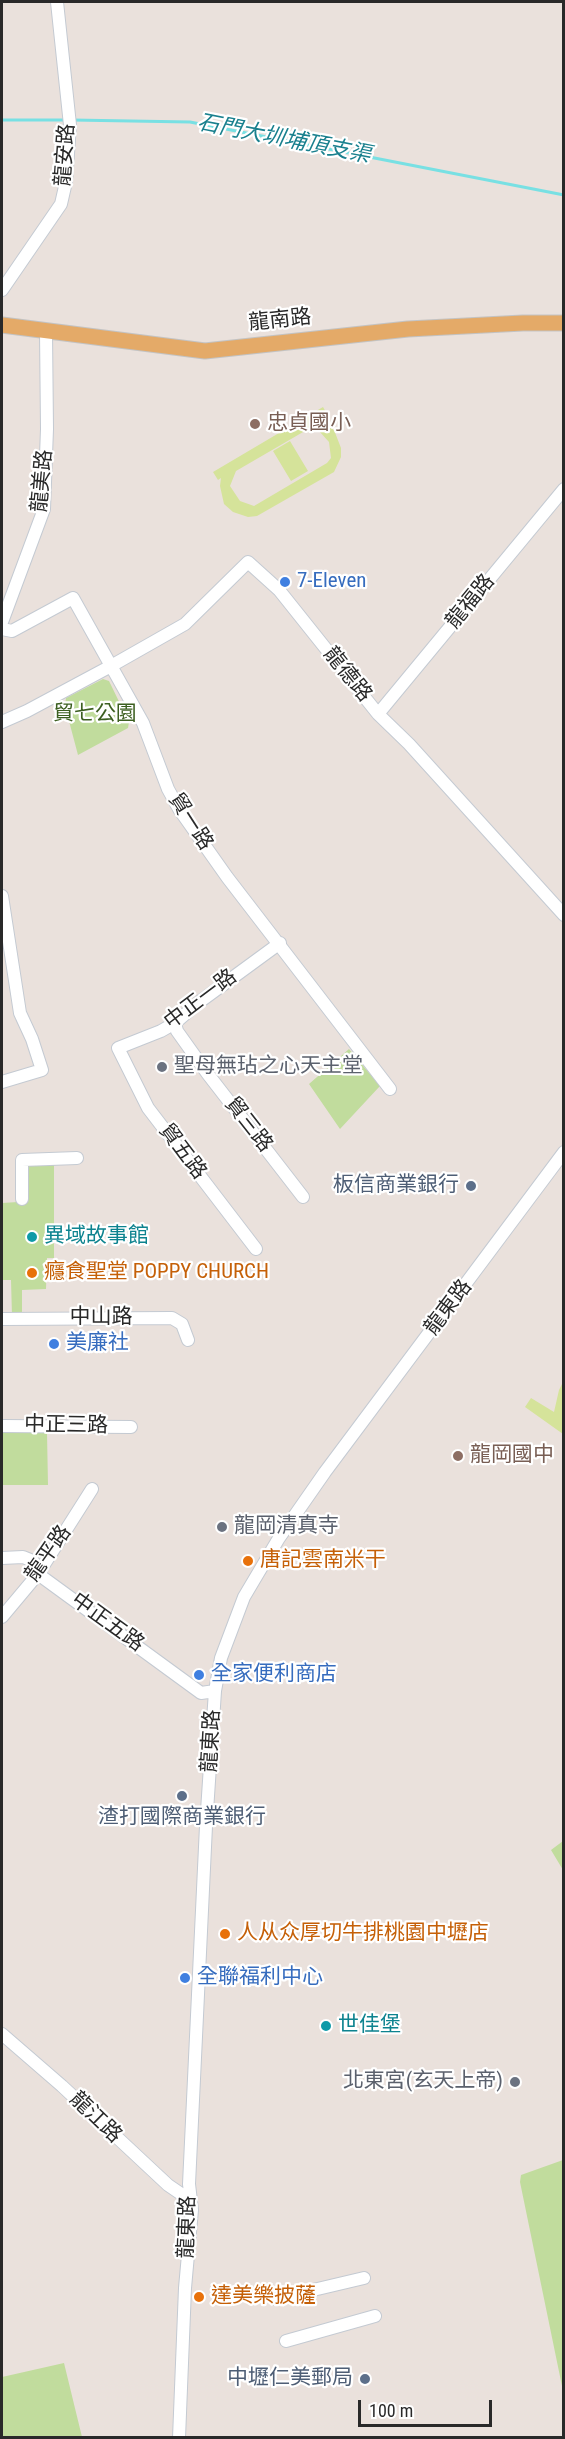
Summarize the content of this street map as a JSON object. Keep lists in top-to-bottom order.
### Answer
{
  "streets": {
    "main road": ["龍南路"],
    "street": [
      "龍安路",
      "龍美路",
      "龍福路",
      "龍德路",
      "貿一路",
      "中正一路",
      "貿三路",
      "貿五路",
      "龍東路",
      "中山路",
      "中正三路",
      "龍平路",
      "中正五路",
      "龍江路"
    ]
  },
  "crossings": [
    ["龍南路", "龍美路"],
    ["龍福路", "龍德路"],
    ["龍德路", "貿一路"],
    ["貿一路", "中正一路"],
    ["中正一路", "貿三路"],
    ["中正一路", "貿五路"],
    ["龍東路", "中正五路"],
    ["龍東路", "龍江路"],
    ["龍平路", "中正五路"]
  ],
  "water": ["石門大圳埔頂支渠"],
  "parks": ["貿七公園"],
  "places": [
    "忠貞國小",
    "7-Eleven",
    "聖母無玷之心天主堂",
    "板信商業銀行",
    "異域故事館",
    "癮食聖堂 POPPY CHURCH",
    "美廉社",
    "龍岡國中",
    "龍岡清真寺",
    "唐記雲南米干",
    "全家便利商店",
    "渣打國際商業銀行",
    "人从众厚切牛排桃園中壢店",
    "全聯福利中心",
    "世佳堡",
    "北東宮(玄天上帝)",
    "達美樂披薩",
    "中壢仁美郵局"
  ],
  "scale_bar": "100 m"
}
